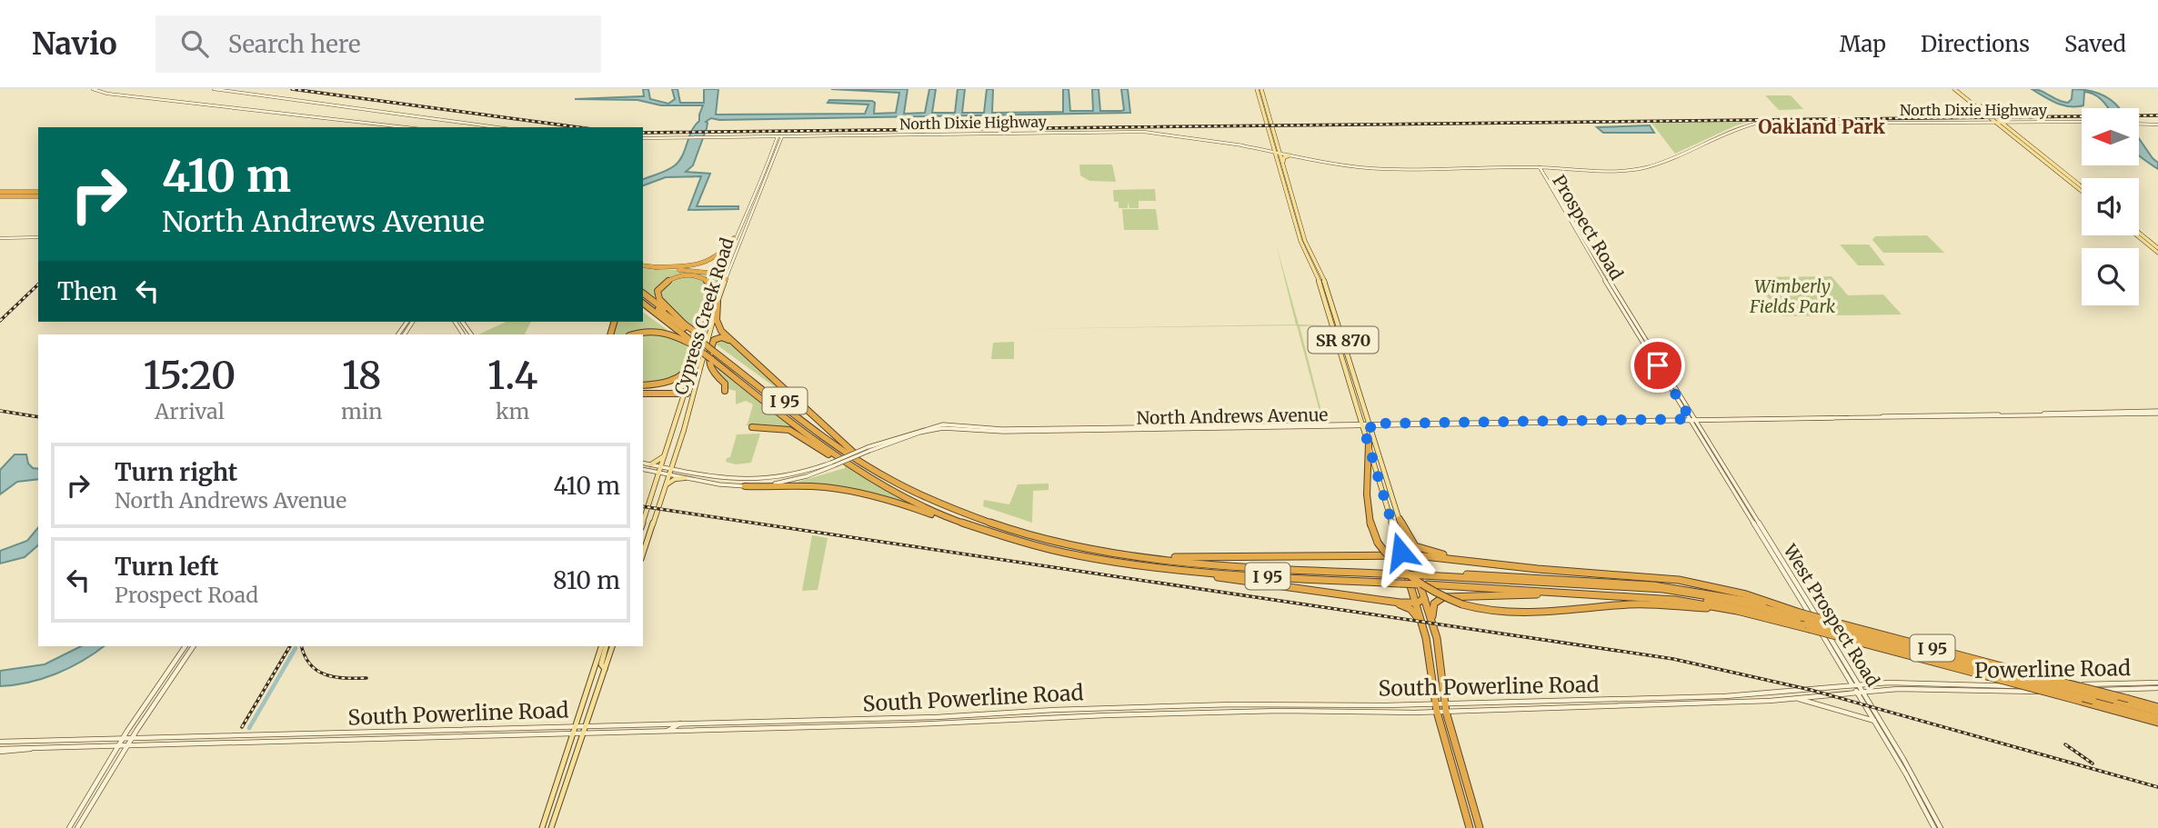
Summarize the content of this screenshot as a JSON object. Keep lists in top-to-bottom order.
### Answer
{
  "streets": {
    "highway": ["SR 870", "I 95"],
    "main road": [
      "North Dixie Highway",
      "Prospect Road",
      "Cypress Creek Road",
      "North Andrews Avenue",
      "West Prospect Road",
      "Powerline Road",
      "South Powerline Road"
    ]
  },
  "crossings": [
    ["North Dixie Highway", "Prospect Road"],
    ["North Dixie Highway", "Cypress Creek Road"],
    ["Prospect Road", "North Andrews Avenue"],
    ["Prospect Road", "West Prospect Road"],
    ["Cypress Creek Road", "North Andrews Avenue"],
    ["SR 870", "North Andrews Avenue"],
    ["SR 870", "South Powerline Road"],
    ["North Andrews Avenue", "West Prospect Road"],
    ["West Prospect Road", "Powerline Road"],
    ["West Prospect Road", "South Powerline Road"],
    ["Powerline Road", "South Powerline Road"]
  ],
  "districts": ["Oakland Park"],
  "parks": ["Wimberly Fields Park"],
  "north": "left",
  "page": {
    "header": "Navio",
    "search": "Search here",
    "nav": ["Map", "Directions", "Saved"],
    "turn": ["410 m", "North Andrews Avenue"],
    "then": "Then",
    "eta": [
      "15:20",
      "Arrival",
      "18",
      "min",
      "1.4",
      "km"
    ],
    "list": [
      {
        "name": "Turn right",
        "note": "North Andrews Avenue",
        "value": "410 m"
      },
      {
        "name": "Turn left",
        "note": "Prospect Road",
        "value": "810 m"
      }
    ]
  }
}
